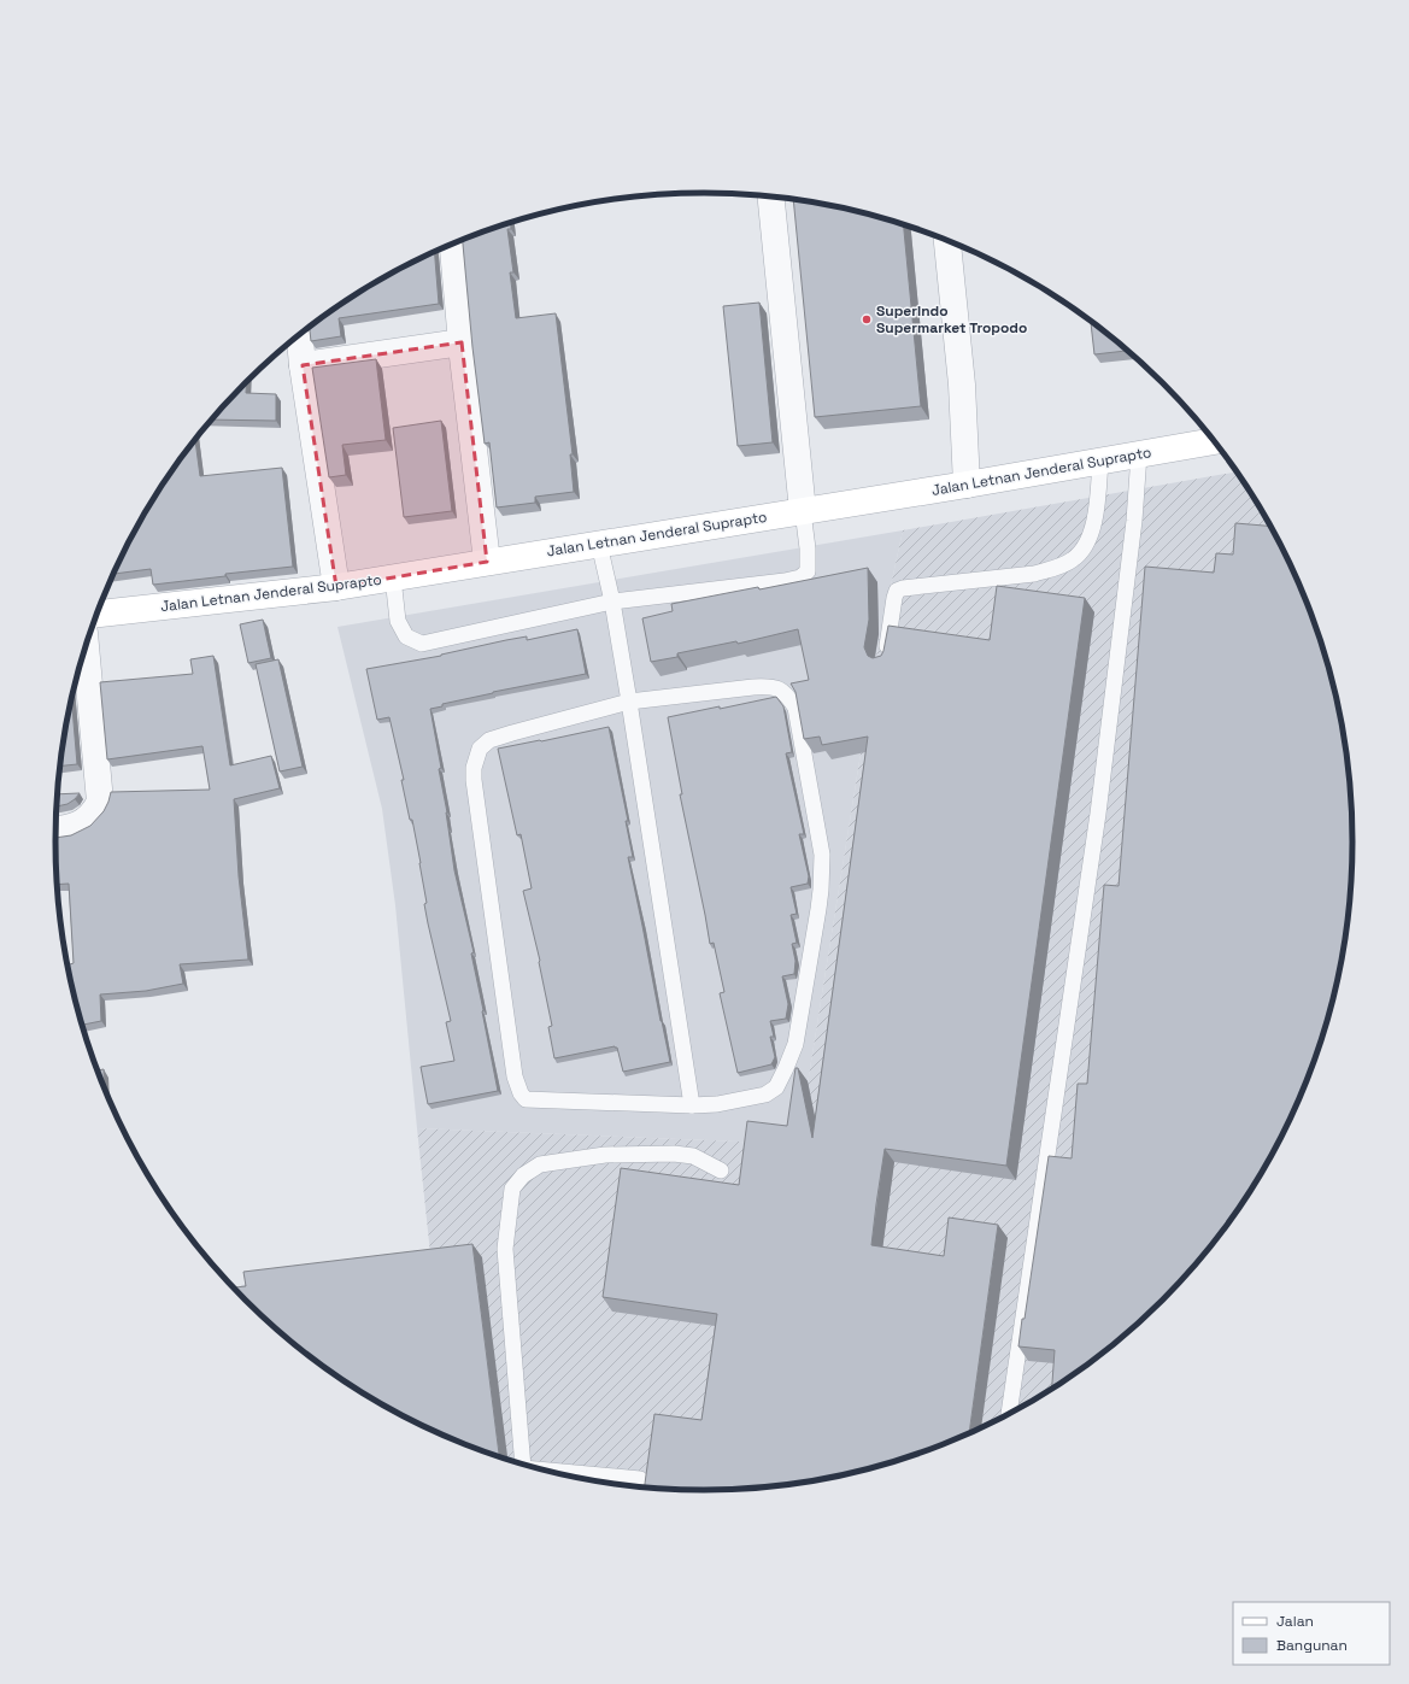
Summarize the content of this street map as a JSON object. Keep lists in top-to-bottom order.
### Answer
{
  "streets": {
    "main road": ["Jalan Letnan Jenderal Suprapto"]
  },
  "places": ["Superindo Supermarket Tropodo"],
  "legend": ["Jalan", "Bangunan"]
}
